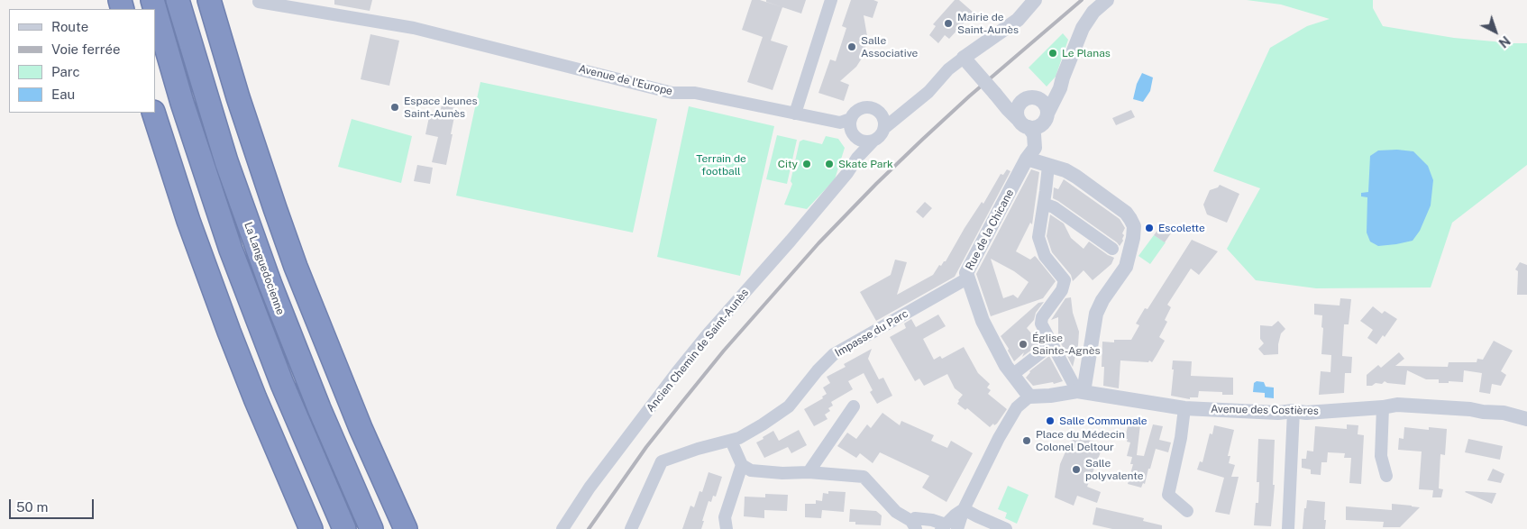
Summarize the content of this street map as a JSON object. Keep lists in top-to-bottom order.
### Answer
{
  "streets": {
    "highway": ["La Languedocienne"],
    "street": [
      "Avenue de l'Europe",
      "Rue de la Chicane",
      "Impasse du Parc",
      "Ancien Chemin de Saint-Aunès",
      "Avenue des Costières"
    ]
  },
  "crossings": [
    ["Avenue de l'Europe", "Ancien Chemin de Saint-Aunès"],
    ["Rue de la Chicane", "Impasse du Parc"],
    ["Rue de la Chicane", "Avenue des Costières"]
  ],
  "parks": ["Terrain de football"],
  "places": [
    "Mairie de Saint-Aunès",
    "Salle Associative",
    "Le Planas",
    "Espace Jeunes Saint-Aunès",
    "City",
    "Skate Park",
    "Escolette",
    "Église Sainte-Agnès",
    "Salle Communale",
    "Place du Médecin Colonel Deltour",
    "Salle polyvalente"
  ],
  "legend": [
    "Route",
    "Voie ferrée",
    "Parc",
    "Eau"
  ],
  "scale_bar": "50 m",
  "north": "bottom right"
}
